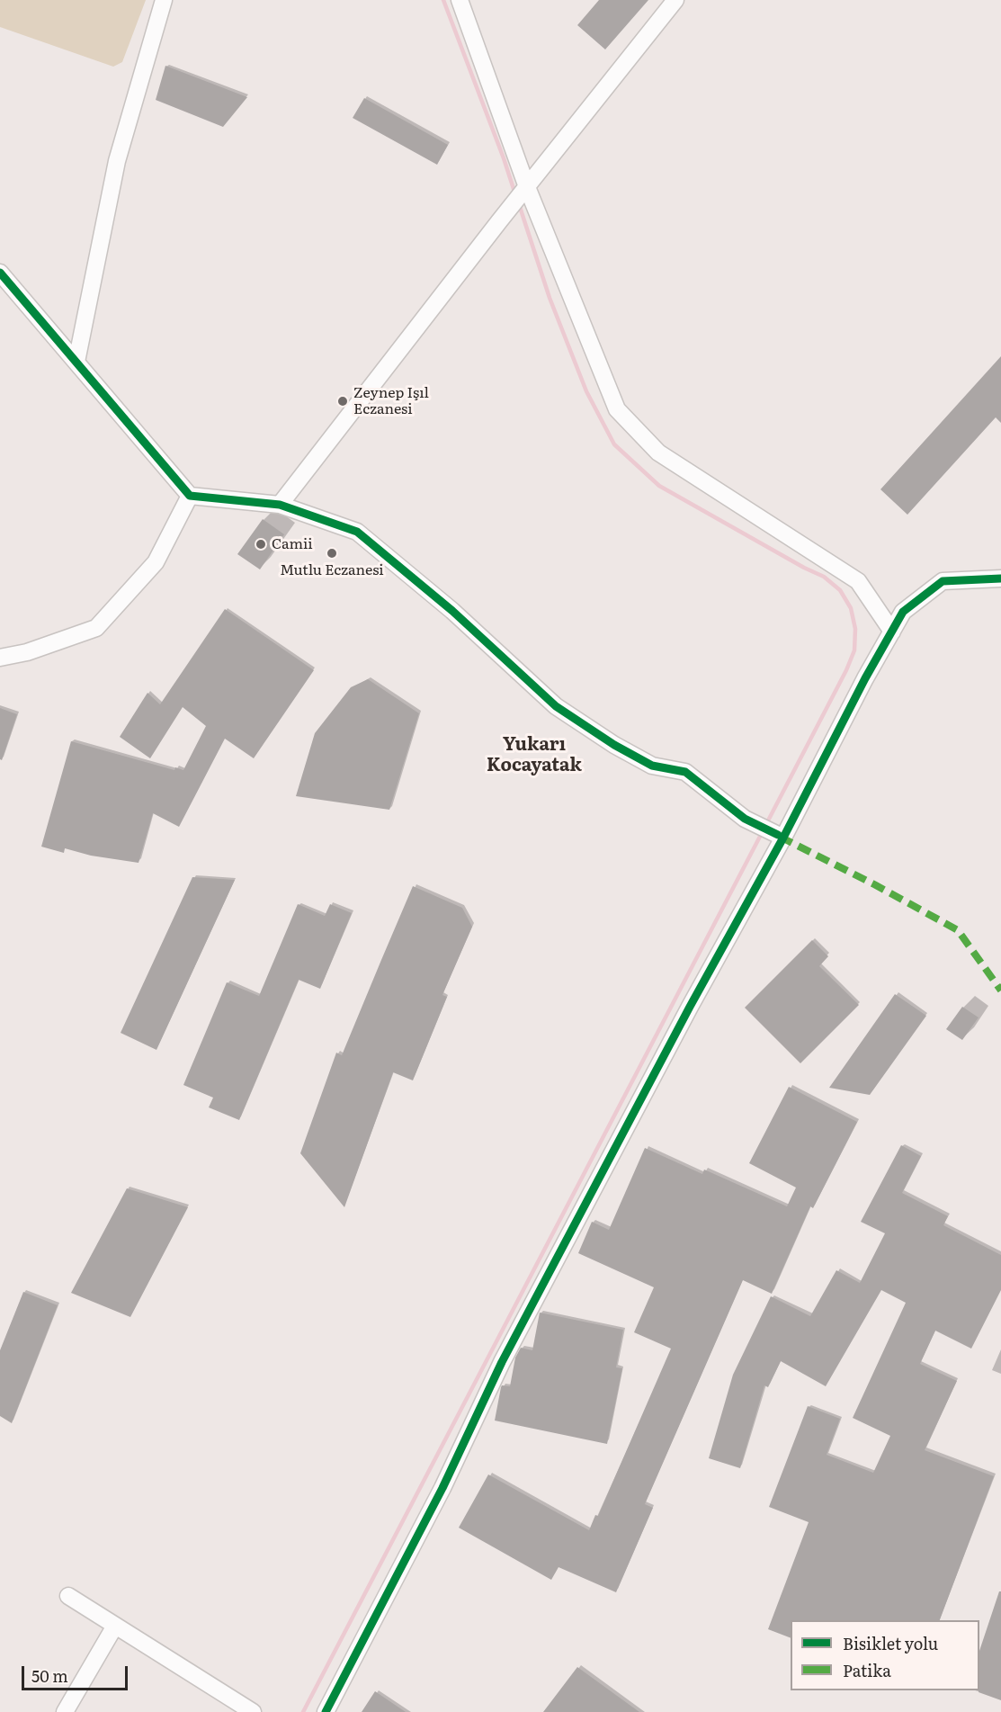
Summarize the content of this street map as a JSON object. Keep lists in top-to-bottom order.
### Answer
{
  "districts": ["Yukarı Kocayatak"],
  "places": ["Zeynep Işıl Eczanesi", "Camii", "Mutlu Eczanesi"],
  "legend": ["Bisiklet yolu", "Patika"],
  "scale_bar": "50 m"
}
